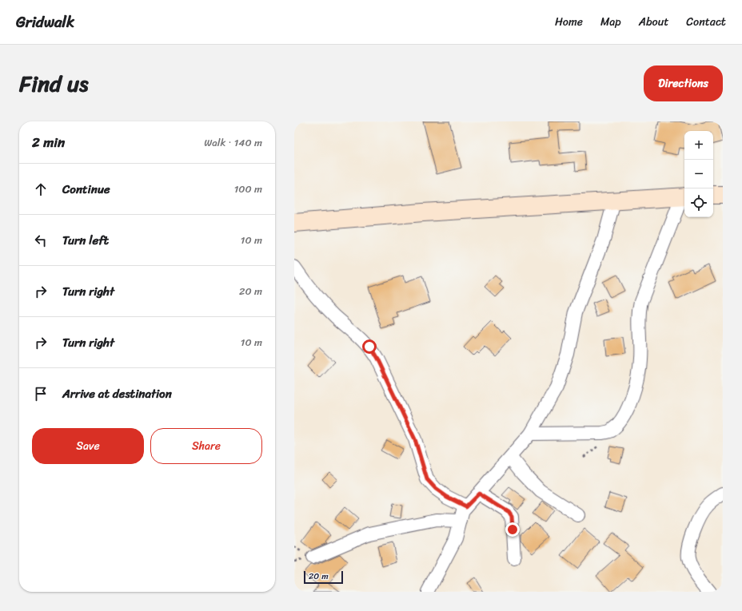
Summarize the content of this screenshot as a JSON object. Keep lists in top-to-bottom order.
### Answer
{
  "scale_bar": "20 m",
  "page": {
    "header": "Gridwalk",
    "nav": [
      "Home",
      "Map",
      "About",
      "Contact"
    ],
    "title": "Find us",
    "buttons": [
      "Directions",
      ["Save", "Share"]
    ],
    "heading": ["2 min", "Walk · 140 m"],
    "map_buttons": ["+", "−"],
    "list": [
      ["Continue", "100 m"],
      ["Turn left", "10 m"],
      ["Turn right", "20 m"],
      ["Turn right", "10 m"],
      "Arrive at destination"
    ],
    "scale": "20 m"
  }
}
